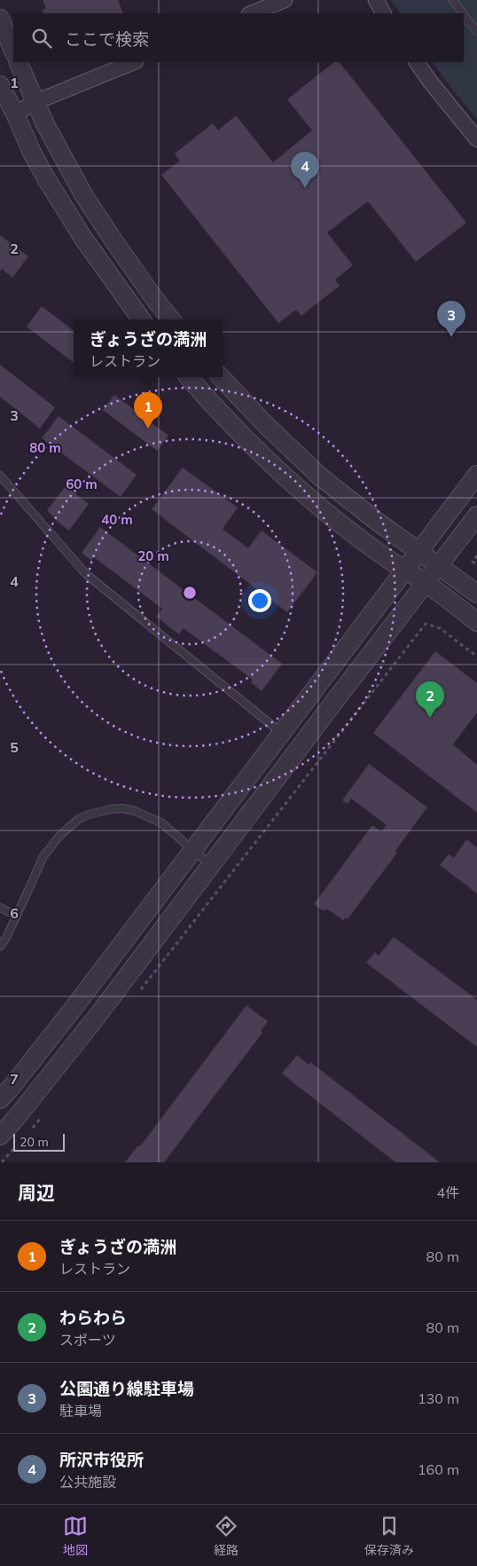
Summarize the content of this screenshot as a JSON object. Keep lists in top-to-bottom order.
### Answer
{
  "scale_bar": "20 m",
  "page": {
    "search": "ここで検索",
    "pins": [
      "4",
      "3",
      "1",
      "2"
    ],
    "popup": ["ぎょうざの満洲", "レストラン"],
    "scale": "20 m",
    "heading": ["周辺", "4件"],
    "list": [
      {
        "mark": "1",
        "name": "ぎょうざの満洲",
        "note": "レストラン",
        "value": "80 m"
      },
      {
        "mark": "2",
        "name": "わらわら",
        "note": "スポーツ",
        "value": "80 m"
      },
      {
        "mark": "3",
        "name": "公園通り線駐車場",
        "note": "駐車場",
        "value": "130 m"
      },
      {
        "mark": "4",
        "name": "所沢市役所",
        "note": "公共施設",
        "value": "160 m"
      }
    ],
    "nav": ["地図", "経路", "保存済み"]
  },
  "grid": {
    "rows": [
      "1",
      "2",
      "3",
      "4",
      "5",
      "6",
      "7"
    ]
  },
  "rings": [
    "80 m",
    "60 m",
    "40 m",
    "20 m"
  ]
}
